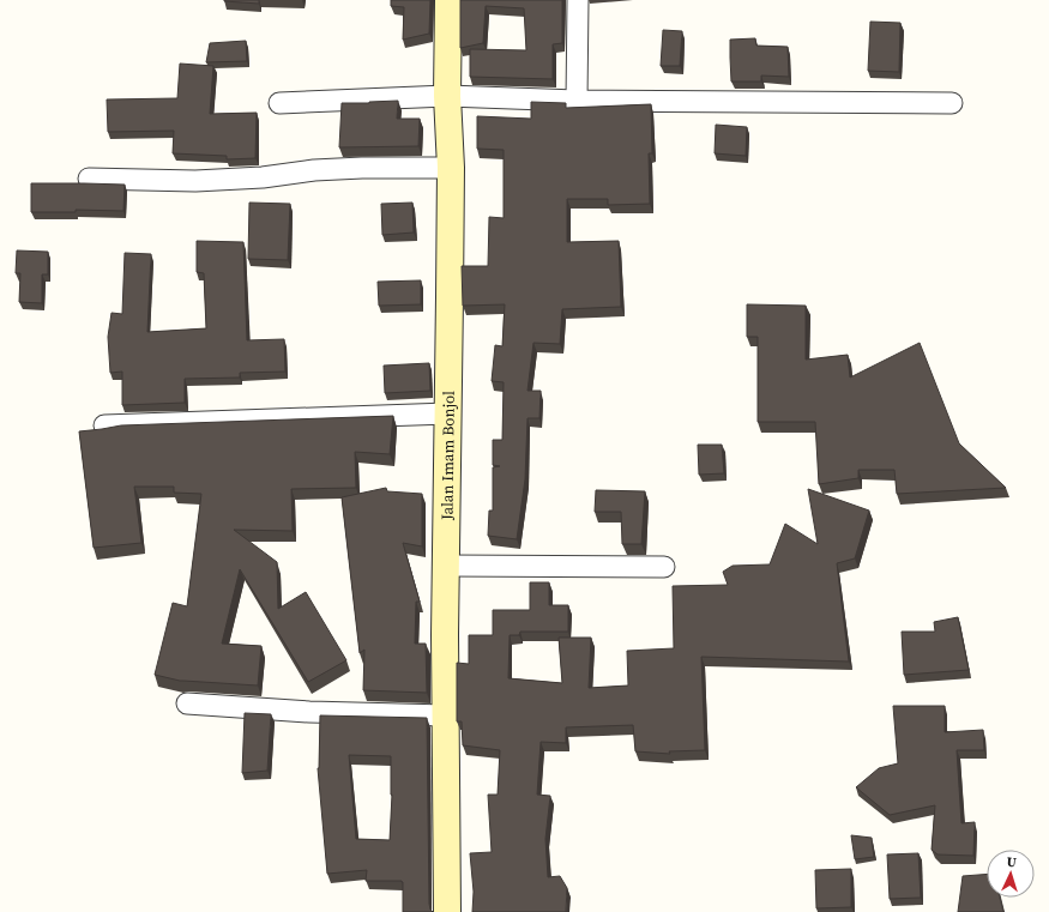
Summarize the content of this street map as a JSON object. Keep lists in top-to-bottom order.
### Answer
{
  "streets": {
    "main road": ["Jalan Imam Bonjol"]
  },
  "north": "top"
}
